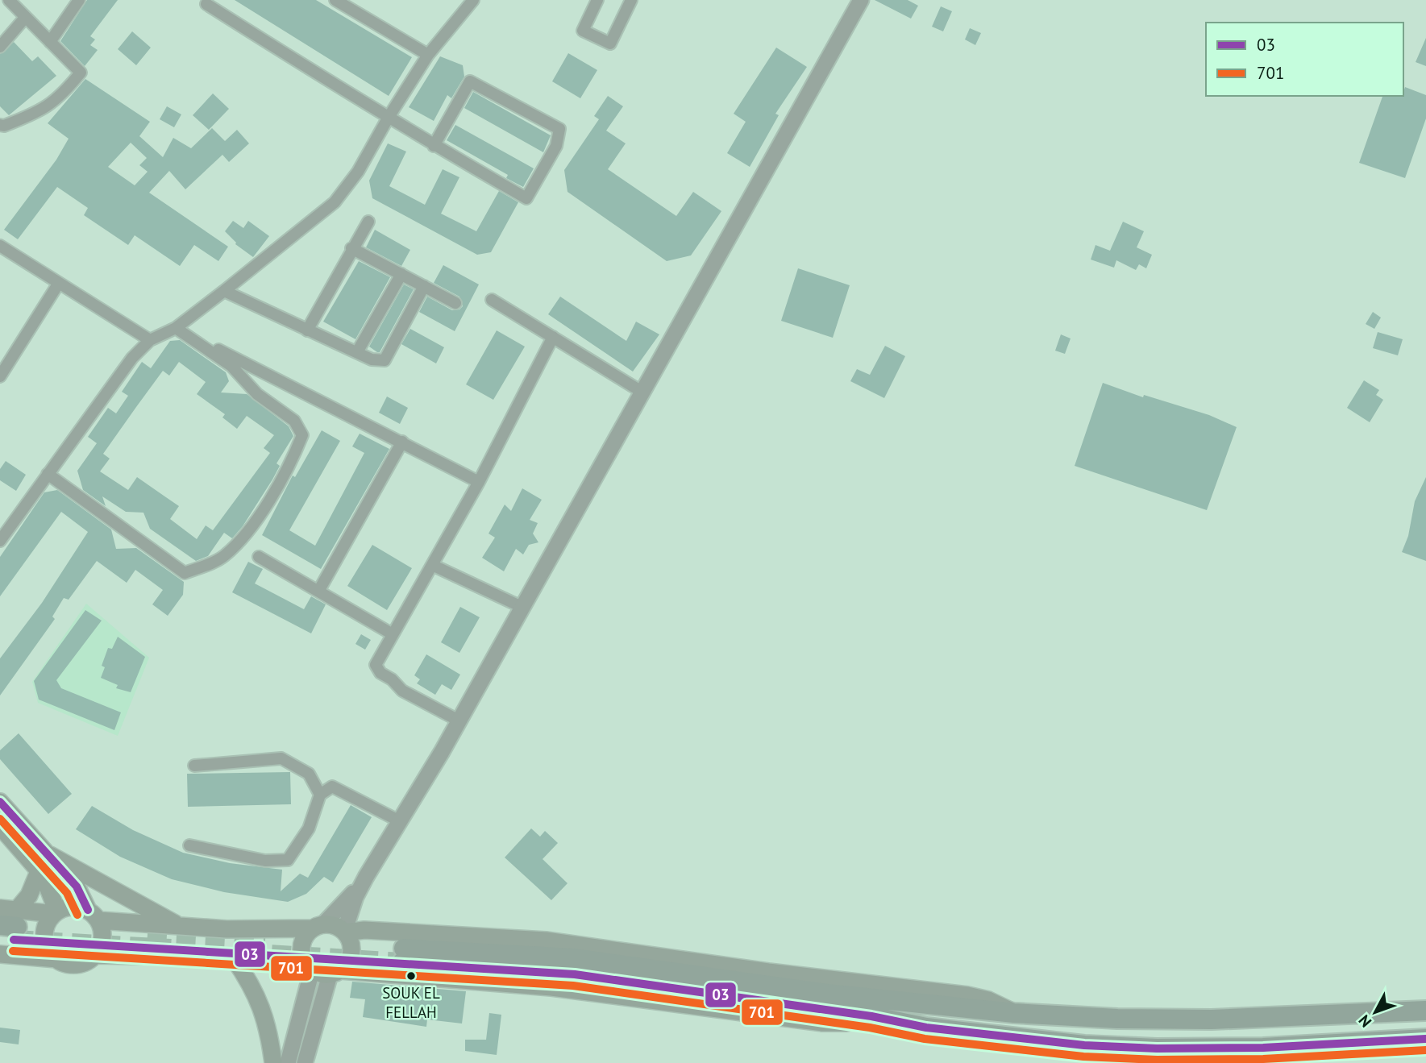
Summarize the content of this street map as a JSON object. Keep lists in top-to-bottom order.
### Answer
{
  "places": ["SOUK EL FELLAH"],
  "lines": ["transit line 03", "transit line 701"],
  "legend": ["03", "701"],
  "north": "bottom left"
}
